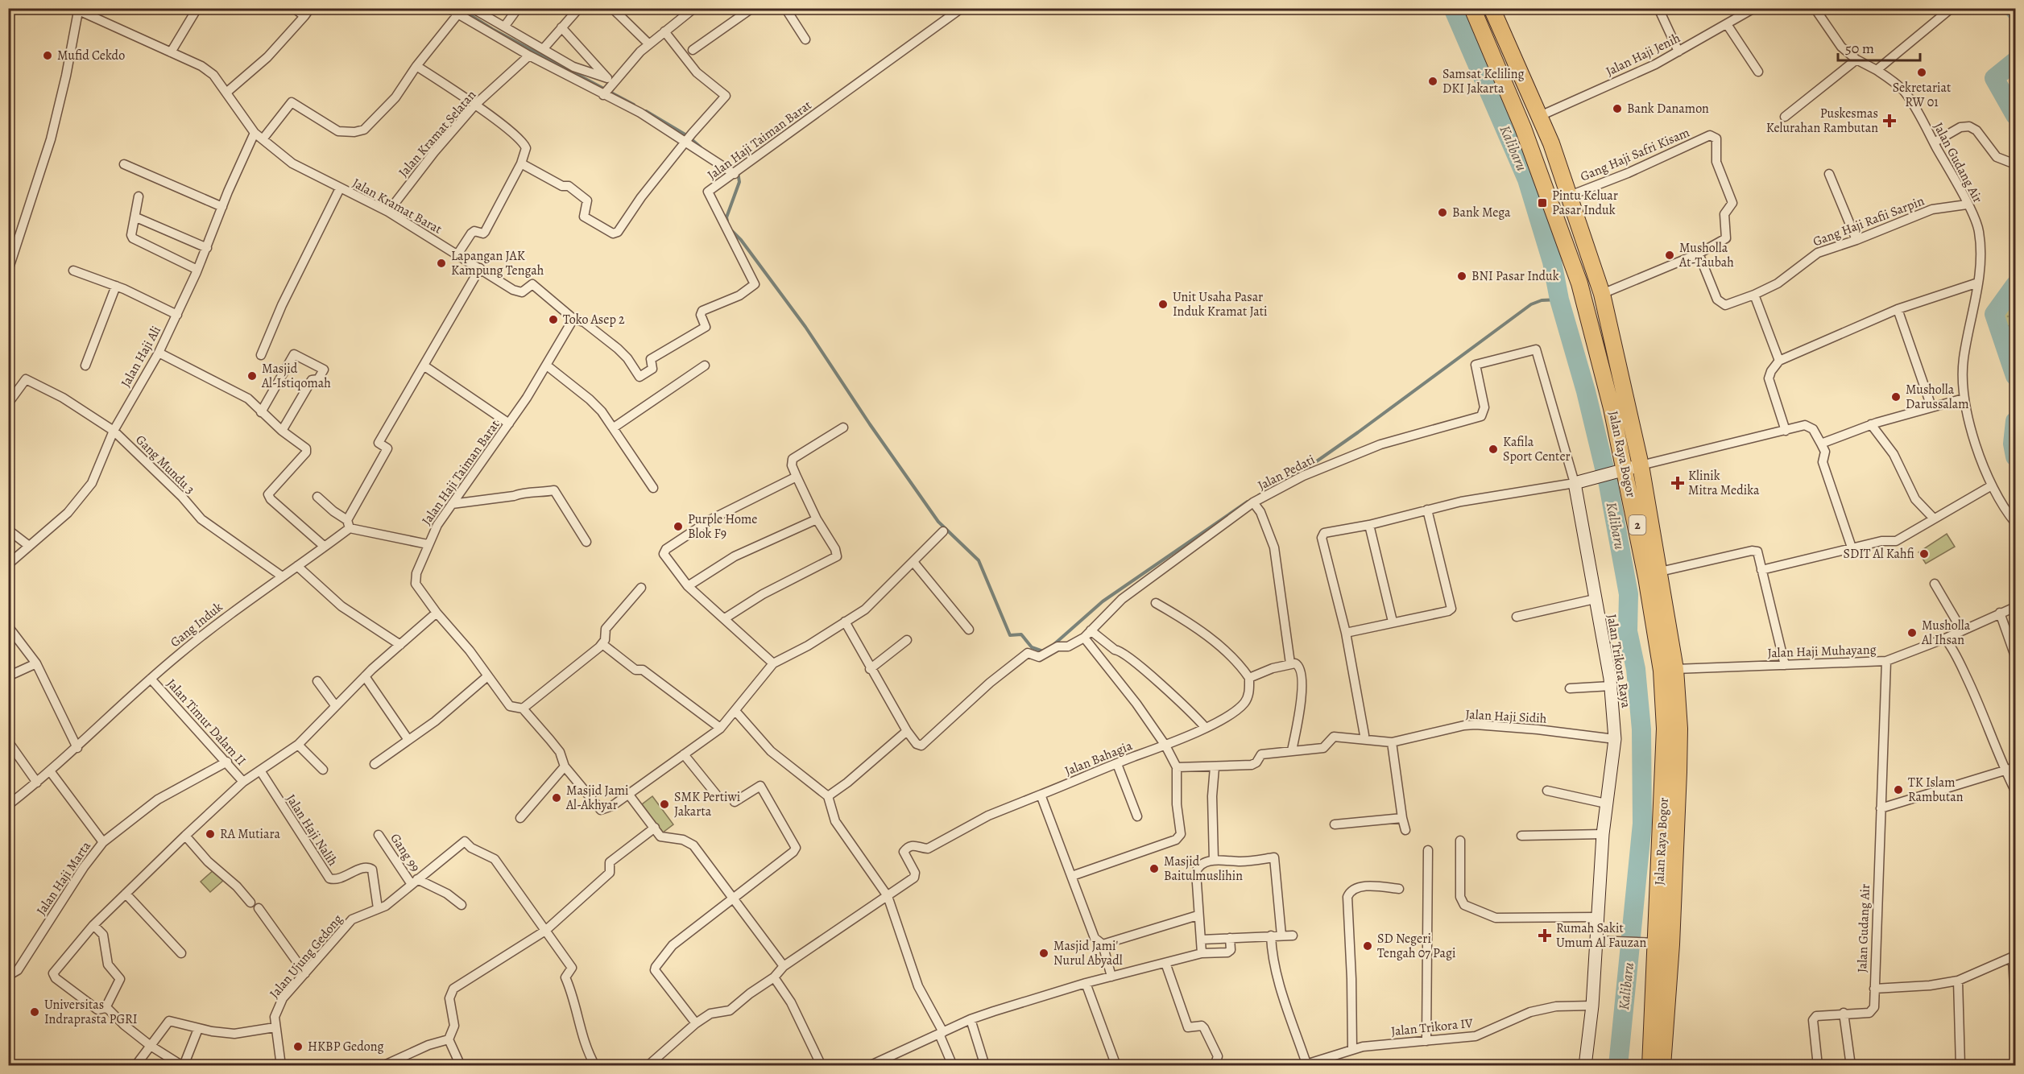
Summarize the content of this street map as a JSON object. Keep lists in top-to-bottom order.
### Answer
{
  "streets": {
    "highway": ["Jalan Raya Bogor", "2"],
    "street": [
      "Jalan Haji Jenih",
      "Jalan Kramat Selatan",
      "Jalan Haji Taiman Barat",
      "Gang Haji Safri Kisam",
      "Jalan Gudang Air",
      "Jalan Kramat Barat",
      "Gang Haji Rafii Sarpin",
      "Jalan Haji Ali",
      "Gang Mundu 3",
      "Jalan Pedati",
      "Gang Induk",
      "Jalan Haji Muhayang",
      "Jalan Trikora Raya",
      "Jalan Haji Sidih",
      "Jalan Timur Dalam II",
      "Jalan Bahagia",
      "Jalan Haji Nalih",
      "Gang 99",
      "Jalan Haji Marta",
      "Jalan Ujung Gedong",
      "Jalan Trikora IV"
    ]
  },
  "crossings": [
    ["Jalan Haji Jenih", "Jalan Raya Bogor"],
    ["Jalan Kramat Selatan", "Jalan Kramat Barat"],
    ["Jalan Haji Taiman Barat", "Jalan Kramat Barat"],
    ["Gang Haji Safri Kisam", "Gang Haji Rafii Sarpin"],
    ["Gang Haji Safri Kisam", "Jalan Raya Bogor"],
    ["Jalan Gudang Air", "Gang Haji Rafii Sarpin"],
    ["Jalan Gudang Air", "Jalan Haji Muhayang"],
    ["Jalan Kramat Barat", "Jalan Haji Ali"],
    ["Jalan Haji Ali", "Gang Mundu 3"],
    ["Jalan Raya Bogor", "Jalan Haji Muhayang"],
    ["Gang Mundu 3", "Gang Induk"],
    ["Jalan Pedati", "Jalan Trikora Raya"],
    ["Gang Induk", "Jalan Timur Dalam II"],
    ["Jalan Trikora Raya", "Jalan Haji Sidih"],
    ["Jalan Trikora Raya", "Jalan Trikora IV"],
    ["Jalan Timur Dalam II", "Jalan Haji Marta"],
    ["Jalan Haji Nalih", "Jalan Ujung Gedong"],
    ["Gang 99", "Jalan Ujung Gedong"]
  ],
  "water": ["Kalibaru"],
  "places": {
    "other": [
      "Mufid Cekdo",
      "Sekretariat RW 01",
      "Samsat Keliling DKI Jakarta",
      "Bank Danamon",
      "Bank Mega",
      "Musholla At-Taubah",
      "Lapangan JAK Kampung Tengah",
      "BNI Pasar Induk",
      "Unit Usaha Pasar Induk Kramat Jati",
      "Toko Asep 2",
      "Masjid Al-Istiqomah",
      "Musholla Darussalam",
      "Kafila Sport Center",
      "Purple Home Blok F9",
      "SDIT Al Kahfi",
      "Musholla Al Ihsan",
      "TK Islam Rambutan",
      "Masjid Jami Al-Akhyar",
      "SMK Pertiwi Jakarta",
      "RA Mutiara",
      "Masjid Baitulmuslihin",
      "SD Negeri Tengah 07 Pagi",
      "Masjid Jami' Nurul Abyadl",
      "Universitas Indraprasta PGRI",
      "HKBP Gedong"
    ],
    "health": ["Puskesmas Kelurahan Rambutan", "Klinik Mitra Medika", "Rumah Sakit Umum Al Fauzan"],
    "transit": ["Pintu Keluar Pasar Induk"]
  },
  "scale_bar": "50 m"
}
